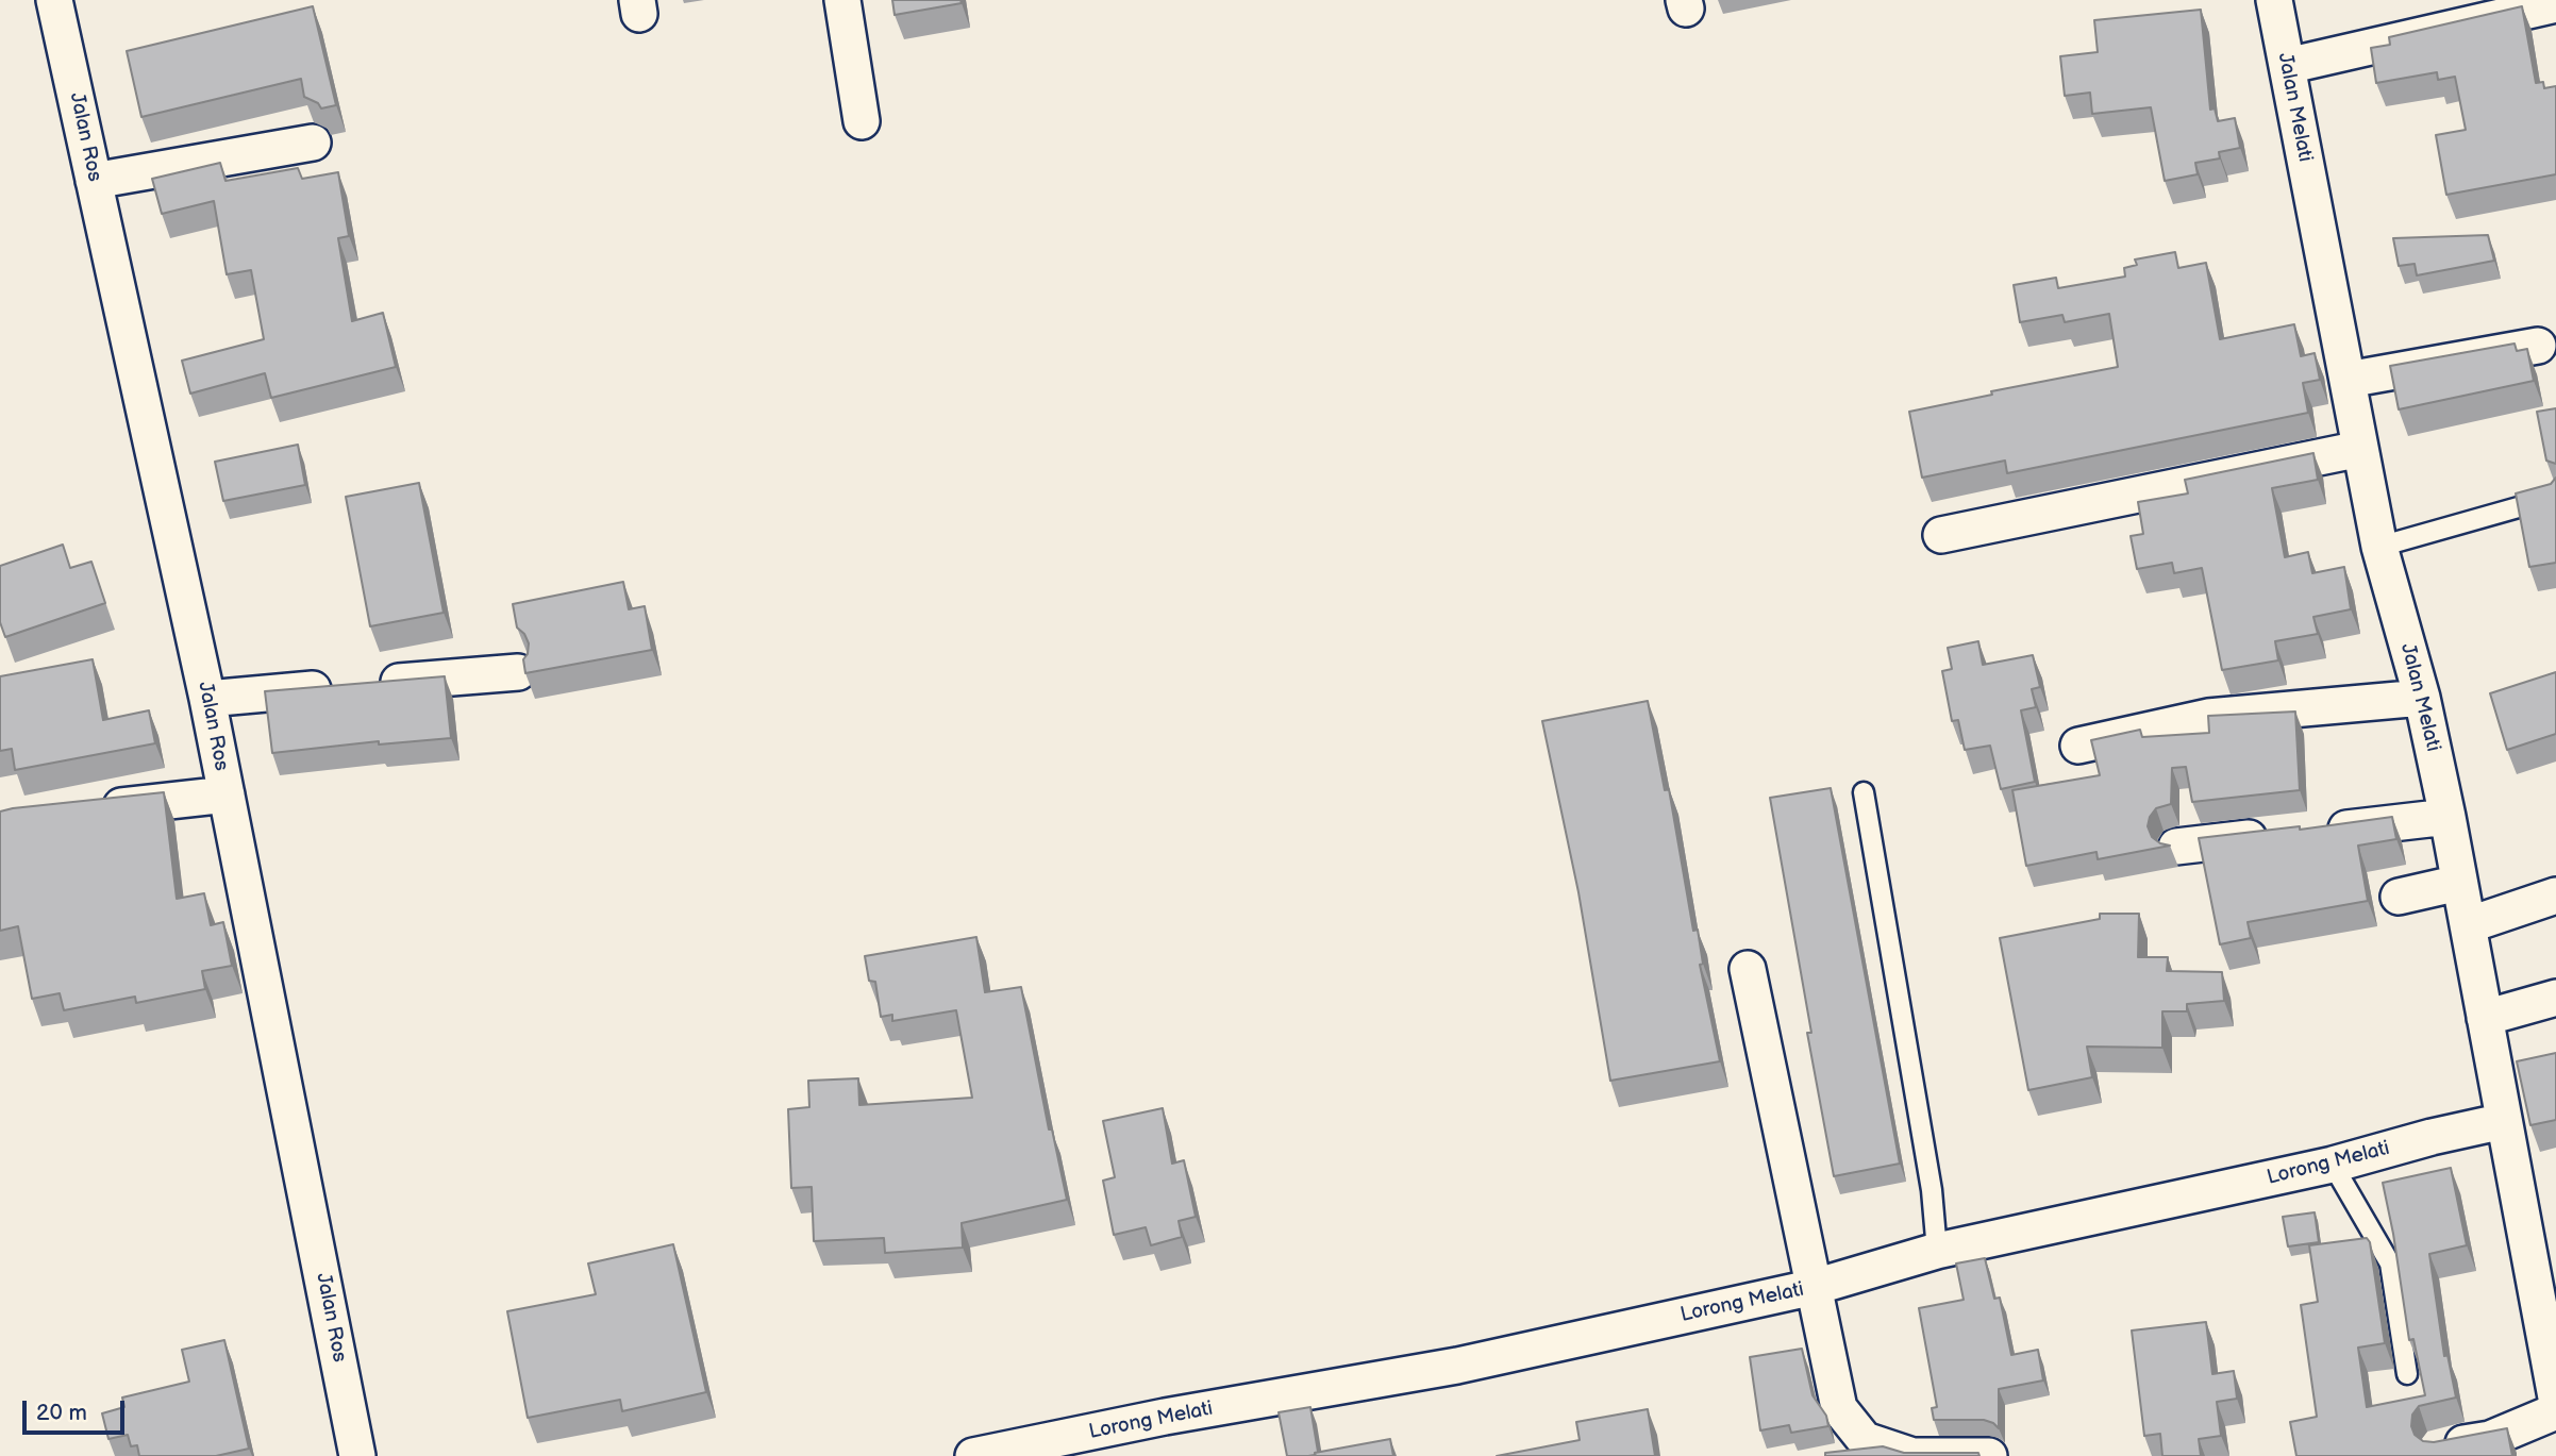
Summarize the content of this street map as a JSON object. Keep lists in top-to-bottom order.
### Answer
{
  "streets": {
    "street": ["Jalan Melati", "Jalan Ros", "Lorong Melati"]
  },
  "crossings": [
    ["Jalan Melati", "Lorong Melati"]
  ],
  "scale_bar": "20 m"
}
